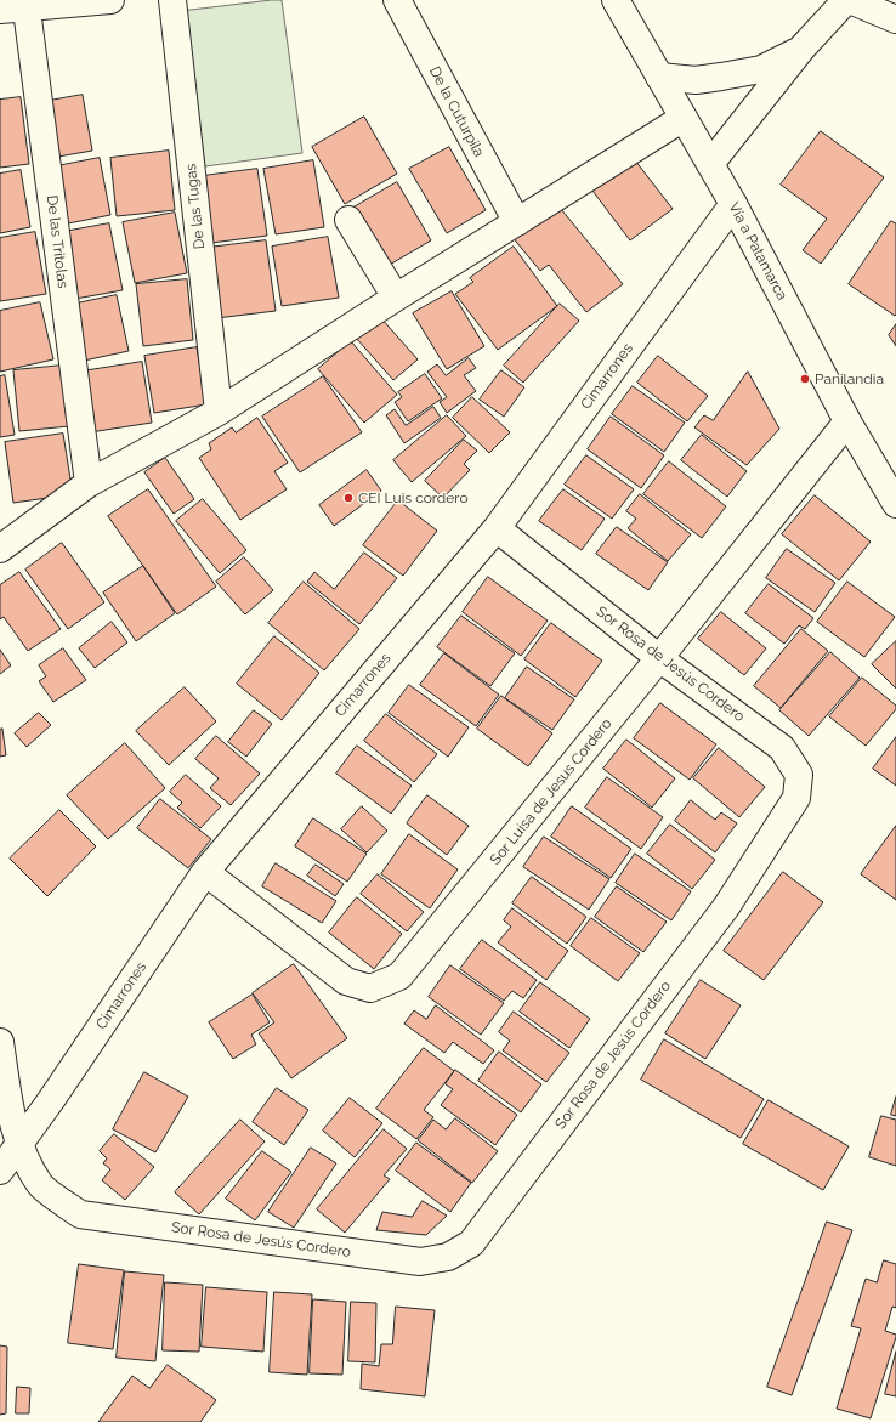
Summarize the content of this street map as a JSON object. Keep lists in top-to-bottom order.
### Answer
{
  "streets": {
    "street": [
      "De la Cuturpila",
      "De las Tugas",
      "De las Tritolas",
      "Vía a Patamarca",
      "Cimarrones",
      "Sor Rosa de Jesús Cordero",
      "Sor Luisa de Jesus Cordero"
    ]
  },
  "crossings": [
    ["Vía a Patamarca", "Cimarrones"],
    ["Vía a Patamarca", "Sor Luisa de Jesus Cordero"],
    ["Cimarrones", "Sor Rosa de Jesús Cordero"],
    ["Cimarrones", "Sor Luisa de Jesus Cordero"],
    ["Sor Rosa de Jesús Cordero", "Sor Luisa de Jesus Cordero"]
  ],
  "places": ["Panilandia", "CEI Luis cordero"]
}
